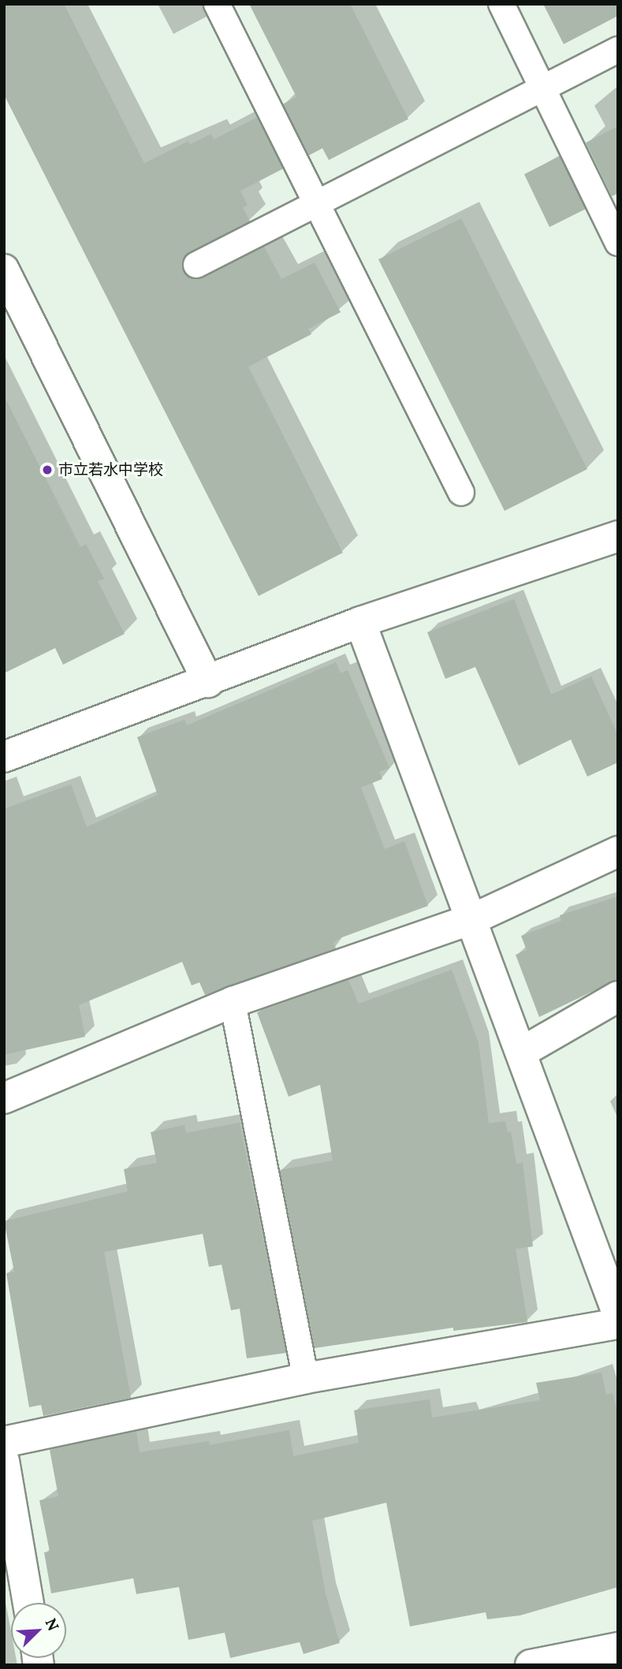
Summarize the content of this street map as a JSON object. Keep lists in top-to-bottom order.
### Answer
{
  "places": ["市立若水中学校"],
  "north": "top right"
}
